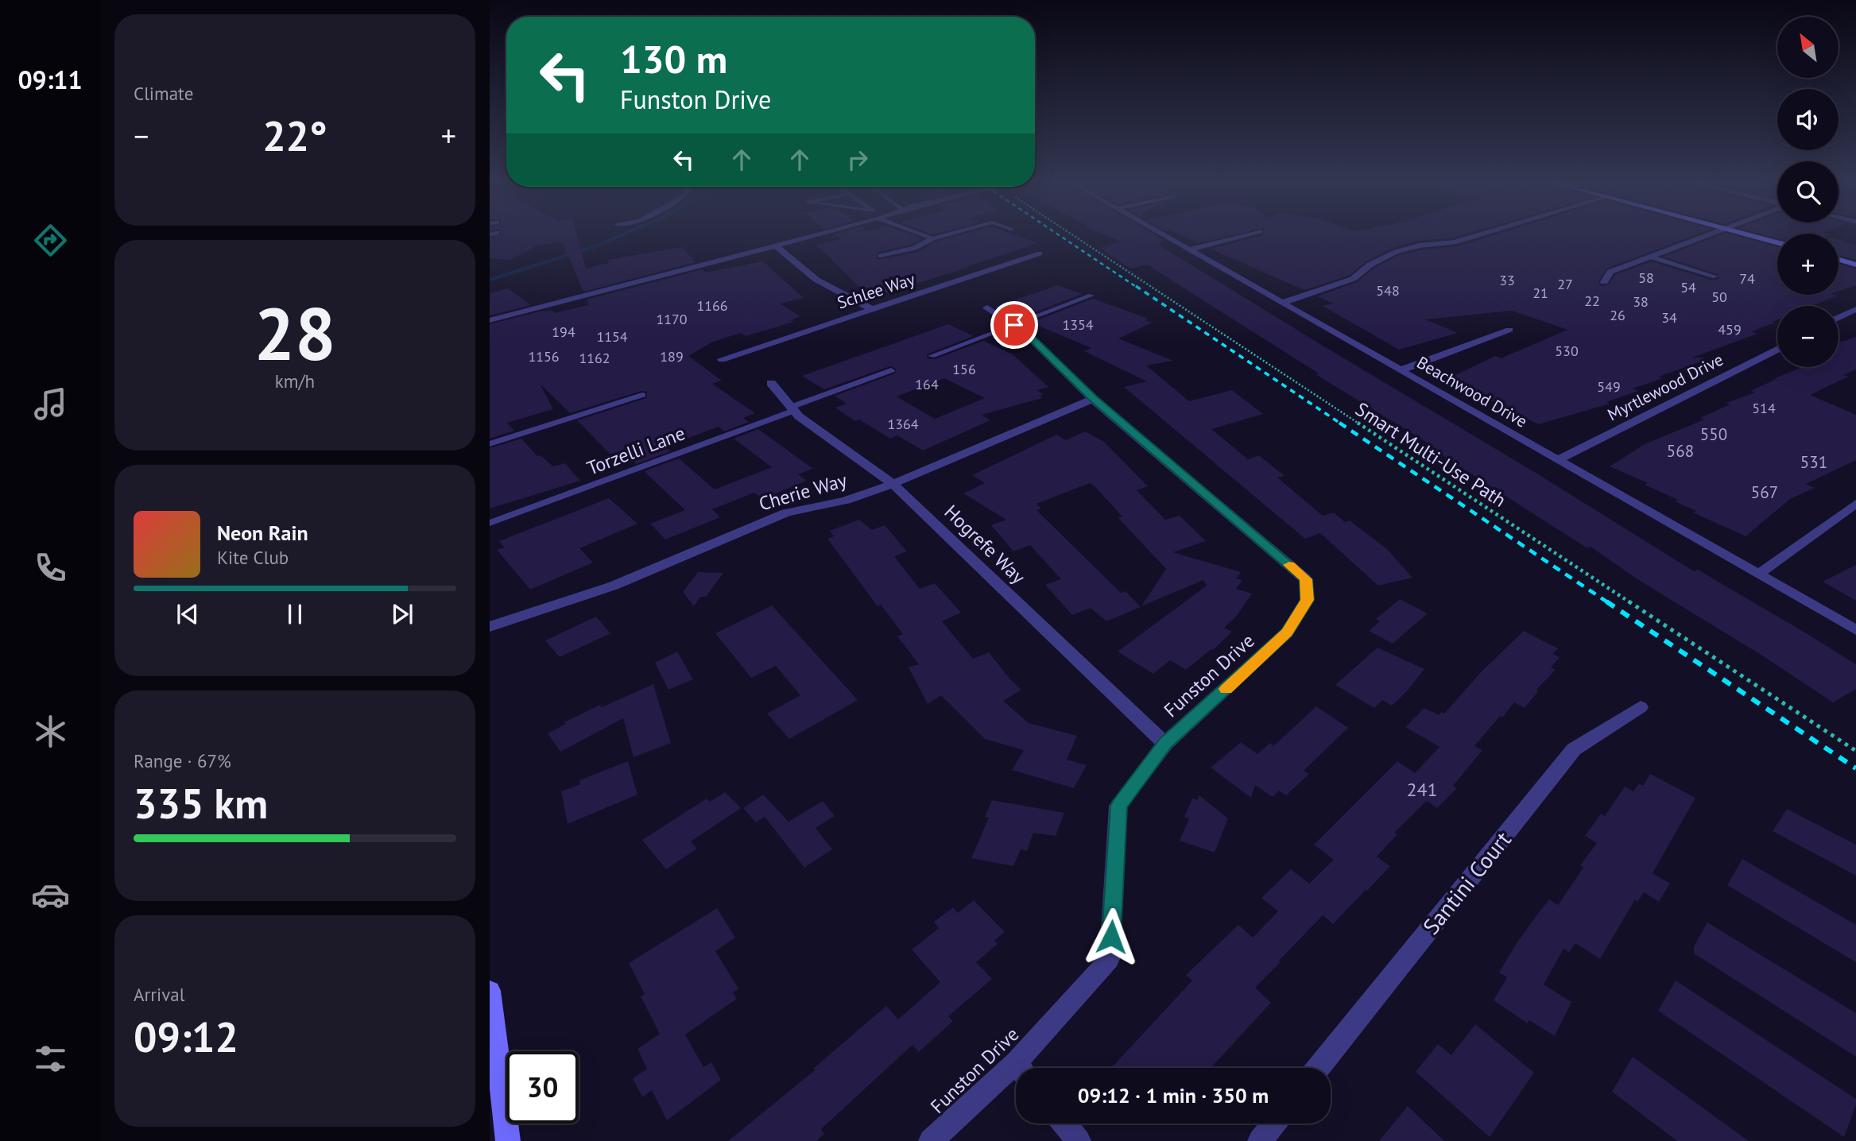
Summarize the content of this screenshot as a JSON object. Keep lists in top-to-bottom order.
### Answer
{
  "streets": {
    "street": [
      "Schlee Way",
      "Myrtlewood Drive",
      "Beachwood Drive",
      "Cherie Way",
      "Hogrefe Way",
      "Funston Drive",
      "Santini Court"
    ],
    "lane": ["Torzelli Lane"],
    "path": ["Smart Multi-Use Path"]
  },
  "crossings": [
    ["Myrtlewood Drive", "Beachwood Drive"],
    ["Torzelli Lane", "Hogrefe Way"],
    ["Cherie Way", "Hogrefe Way"],
    ["Cherie Way", "Funston Drive"],
    ["Hogrefe Way", "Funston Drive"]
  ],
  "house_numbers": [
    "58",
    "74",
    "33",
    "27",
    "54",
    "548",
    "21",
    "50",
    "22",
    "38",
    "1166",
    "26",
    "34",
    "1170",
    "1354",
    "459",
    "194",
    "1154",
    "530",
    "1156",
    "189",
    "1162",
    "156",
    "164",
    "549",
    "514",
    "1364",
    "550",
    "568",
    "531",
    "567",
    "241"
  ],
  "north": "top left",
  "page": {
    "tabs": "09:11",
    "tile": [
      "Climate",
      ["28", "km/h"],
      ["Range · 67%", "335 km"],
      ["Arrival", "09:12"]
    ],
    "map_buttons": ["+", "−"],
    "turn": ["130 m", "Funston Drive"],
    "heat": ["−", "22°", "+"],
    "song": ["Neon Rain", "Kite Club"],
    "limit": "30",
    "trip": "09:12 · 1 min · 350 m"
  }
}
